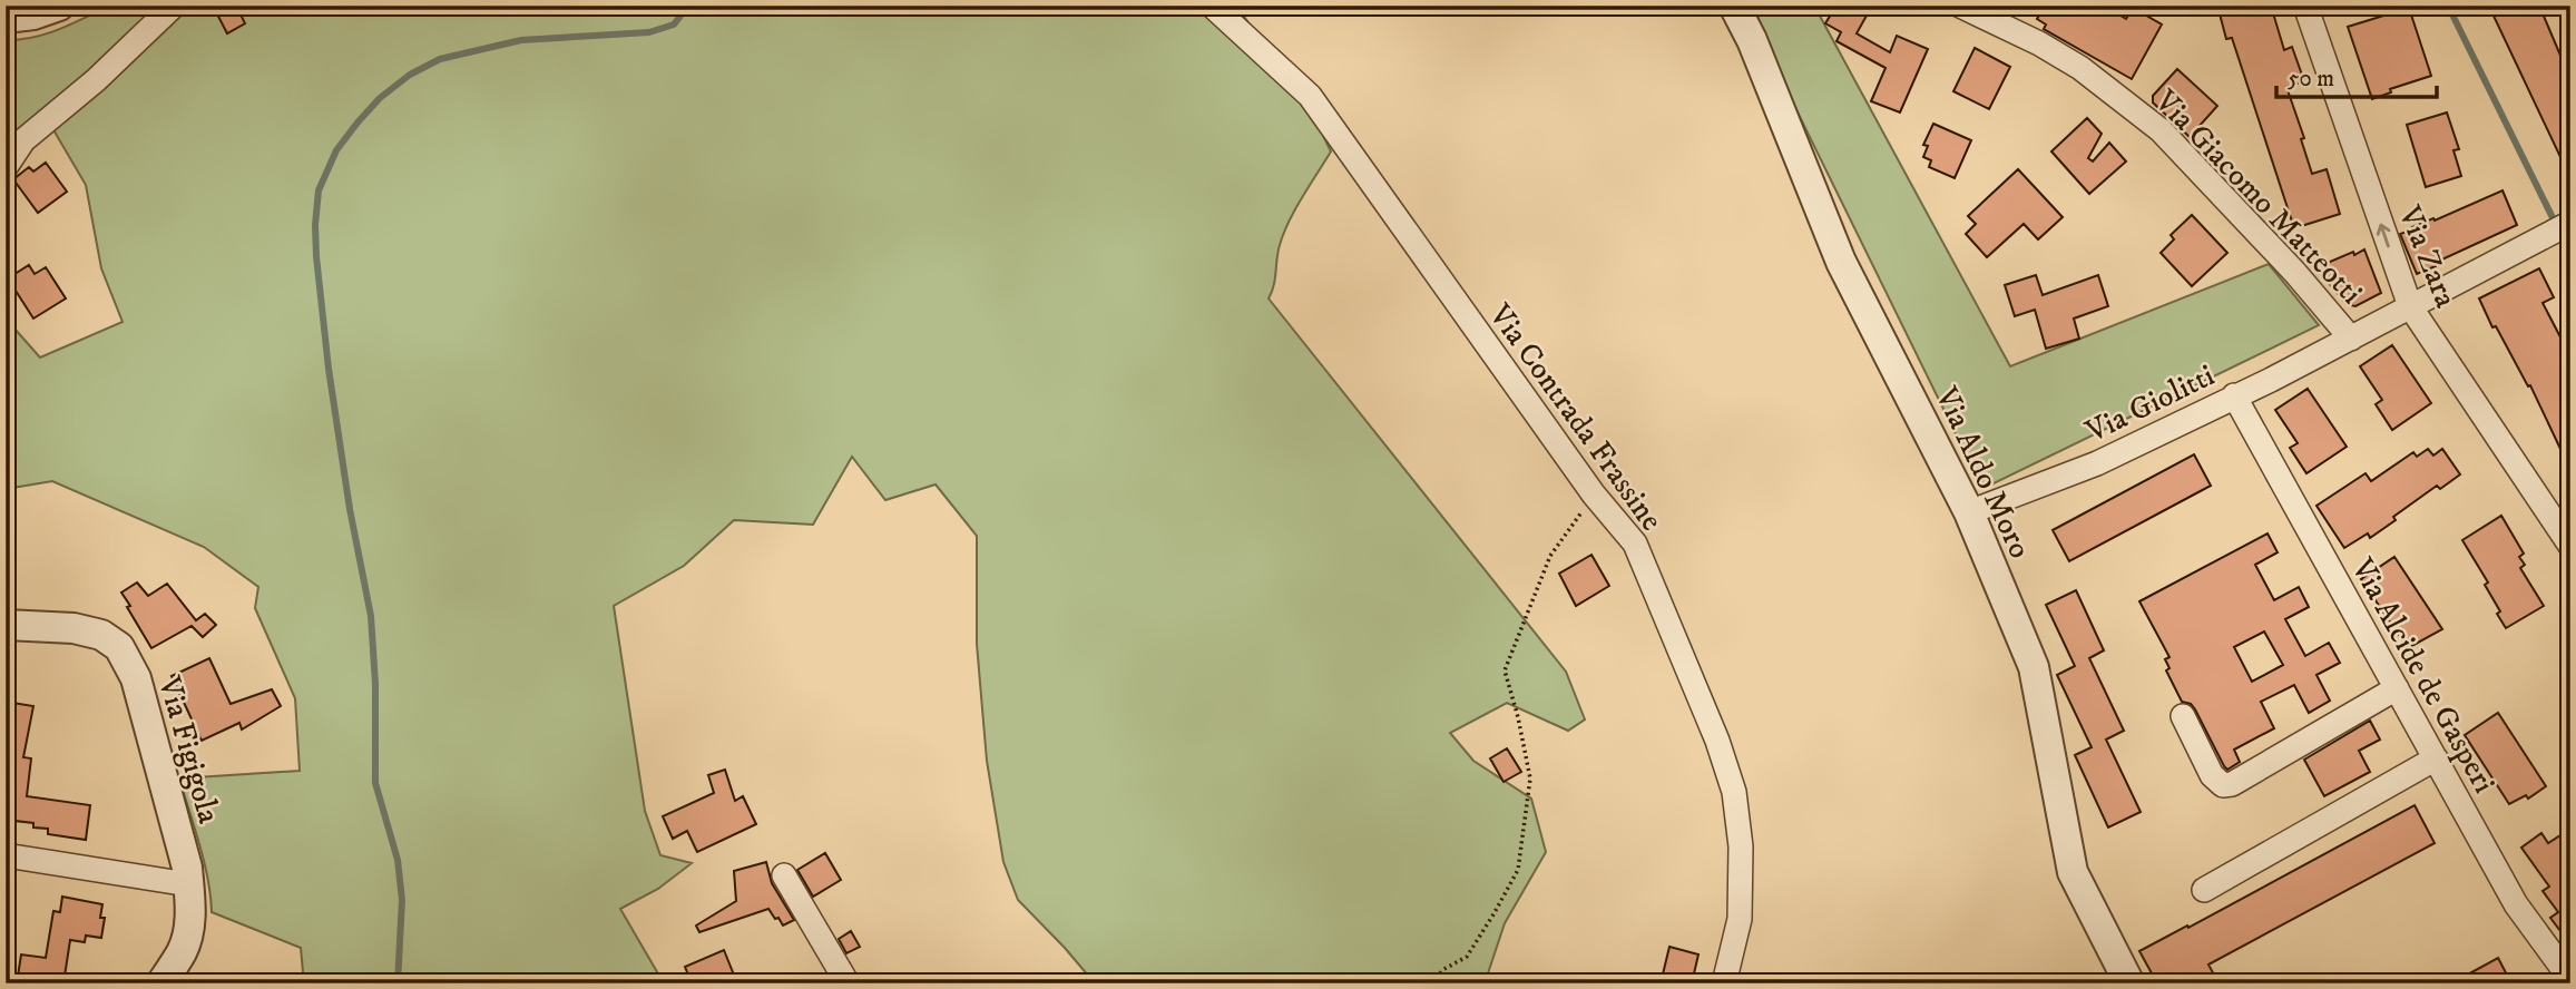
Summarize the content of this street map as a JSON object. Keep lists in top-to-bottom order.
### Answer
{
  "streets": {
    "street": [
      "Via Giacomo Matteotti",
      "Via Zara",
      "Via Giolitti",
      "Via Contrada Frassine",
      "Via Aldo Moro",
      "Via Alcide de Gasperi",
      "Via Figigola"
    ]
  },
  "crossings": [
    ["Via Giacomo Matteotti", "Via Giolitti"],
    ["Via Zara", "Via Giolitti"],
    ["Via Giolitti", "Via Aldo Moro"],
    ["Via Giolitti", "Via Alcide de Gasperi"]
  ],
  "one_way": ["Via Zara"],
  "scale_bar": "50 m"
}
